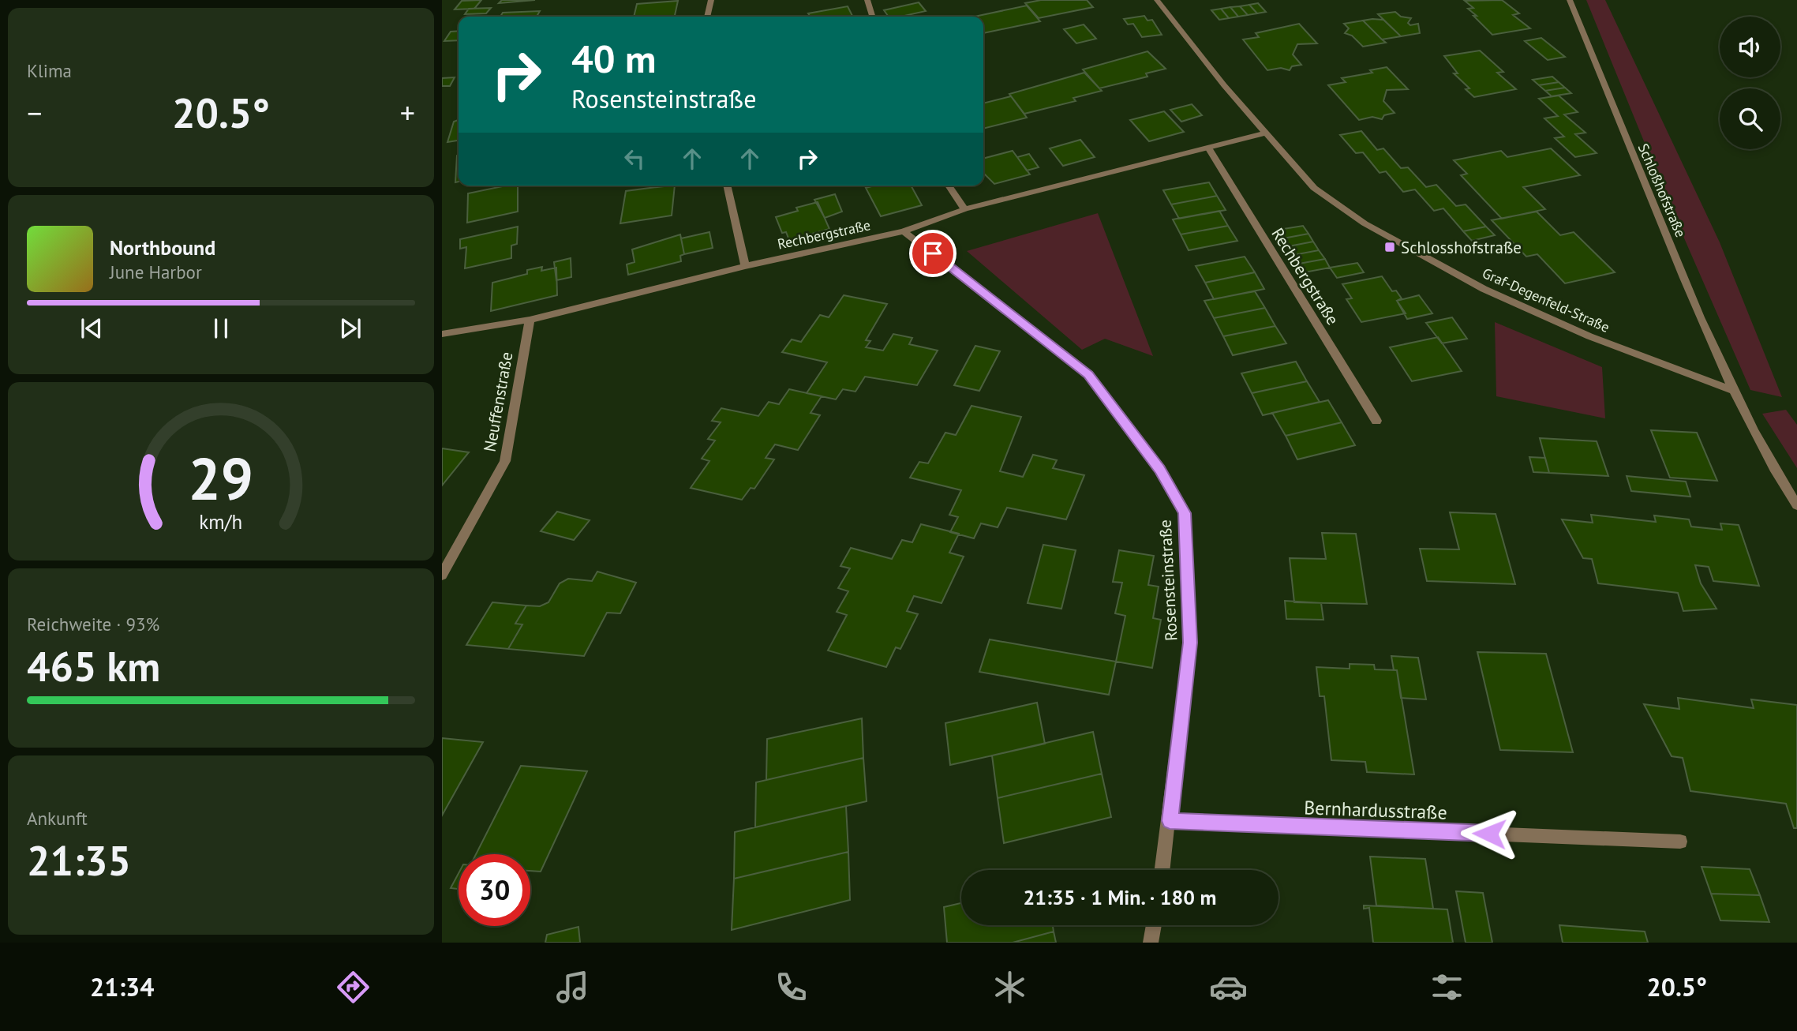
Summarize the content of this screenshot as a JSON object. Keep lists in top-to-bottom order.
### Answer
{
  "streets": {
    "street": [
      "Schloßhofstraße",
      "Rechbergstraße",
      "Graf-Degenfeld-Straße",
      "Neuffenstraße",
      "Rosensteinstraße",
      "Bernhardusstraße"
    ]
  },
  "crossings": [
    ["Schloßhofstraße", "Graf-Degenfeld-Straße"],
    ["Rechbergstraße", "Graf-Degenfeld-Straße"],
    ["Rechbergstraße", "Neuffenstraße"],
    ["Rechbergstraße", "Rosensteinstraße"],
    ["Rosensteinstraße", "Bernhardusstraße"]
  ],
  "places": {
    "transit": ["Schlosshofstraße"]
  },
  "page": {
    "tile": [
      "Klima",
      ["Reichweite · 93%", "465 km"],
      ["Ankunft", "21:35"]
    ],
    "turn": ["40 m", "Rosensteinstraße"],
    "heat": ["−", "20.5°", "+"],
    "song": ["Northbound", "June Harbor"],
    "limit": "30",
    "trip": "21:35 · 1 Min. · 180 m",
    "tabs": ["21:34", "20.5°"],
    "gauge": ["29", "km/h"]
  }
}
